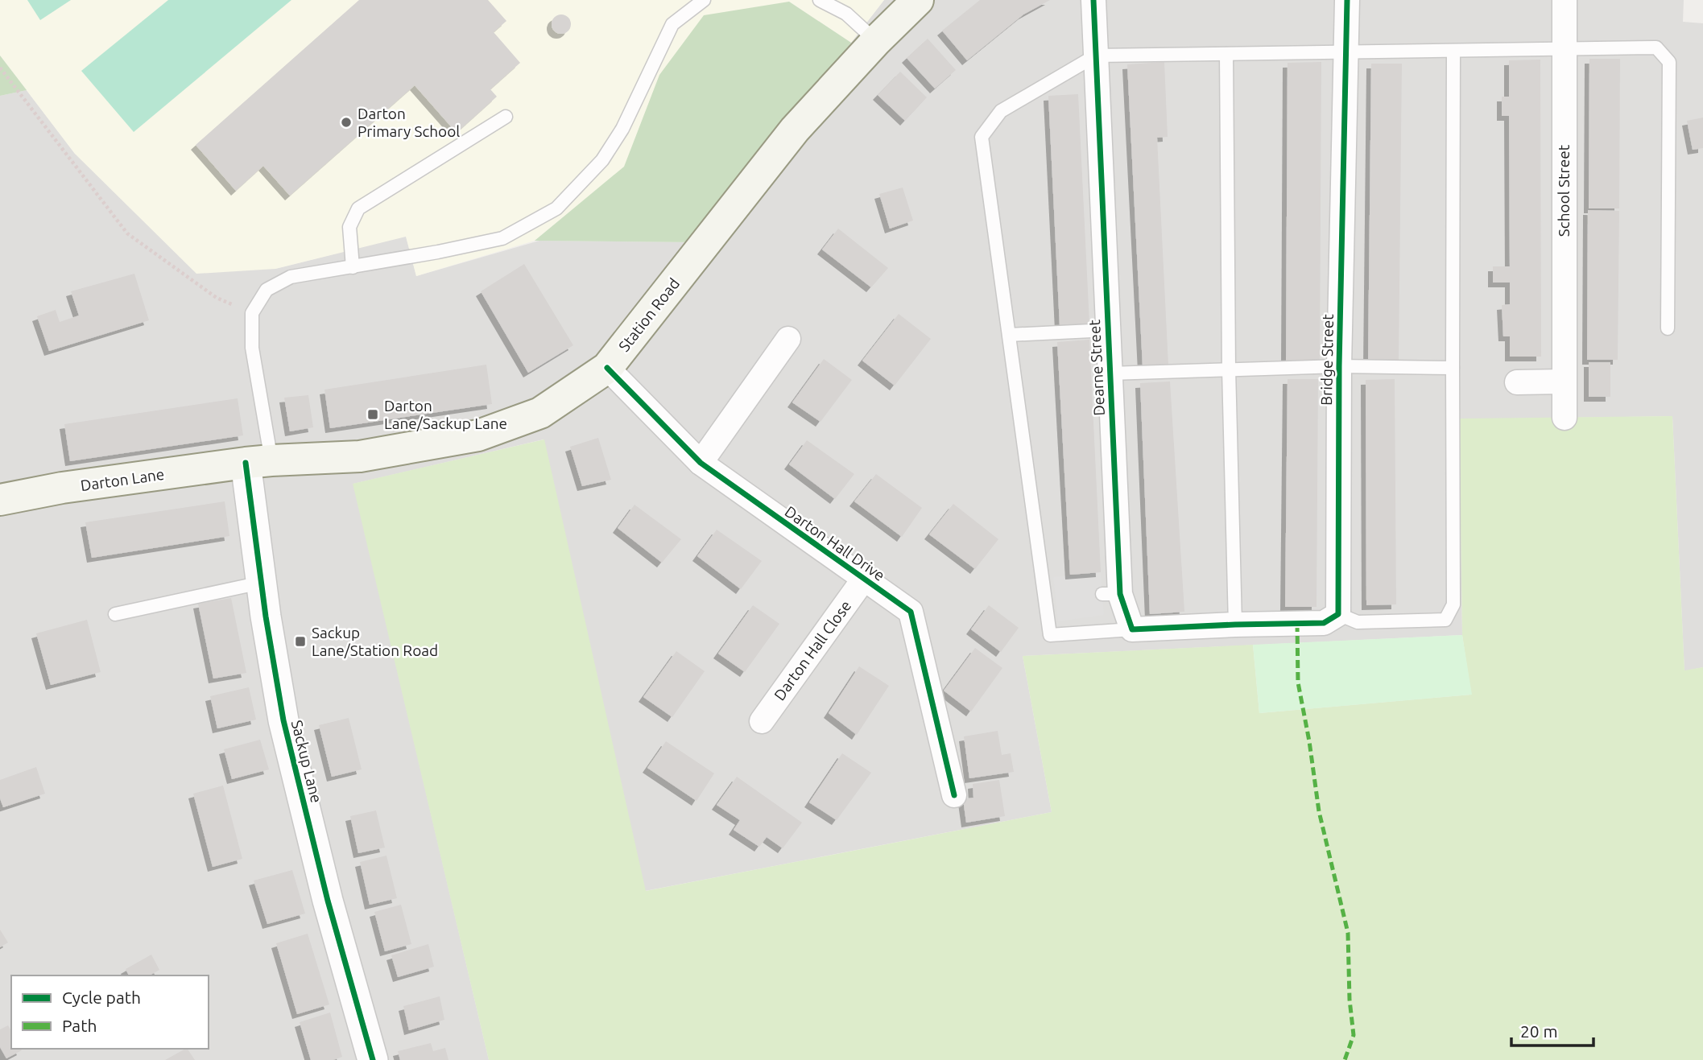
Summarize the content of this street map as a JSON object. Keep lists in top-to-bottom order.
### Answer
{
  "streets": {
    "main road": ["Station Road", "Darton Lane"],
    "street": [
      "School Street",
      "Bridge Street",
      "Dearne Street",
      "Darton Hall Drive",
      "Darton Hall Close",
      "Sackup Lane"
    ]
  },
  "crossings": [
    ["Station Road", "Darton Lane"],
    ["Station Road", "Darton Hall Drive"],
    ["Station Road", "Sackup Lane"],
    ["Darton Lane", "Sackup Lane"],
    ["Darton Hall Drive", "Darton Hall Close"]
  ],
  "places": {
    "other": ["Darton Primary School"],
    "transit": ["Darton Lane/Sackup Lane", "Sackup Lane/Station Road"]
  },
  "legend": ["Cycle path", "Path"],
  "scale_bar": "20 m"
}
